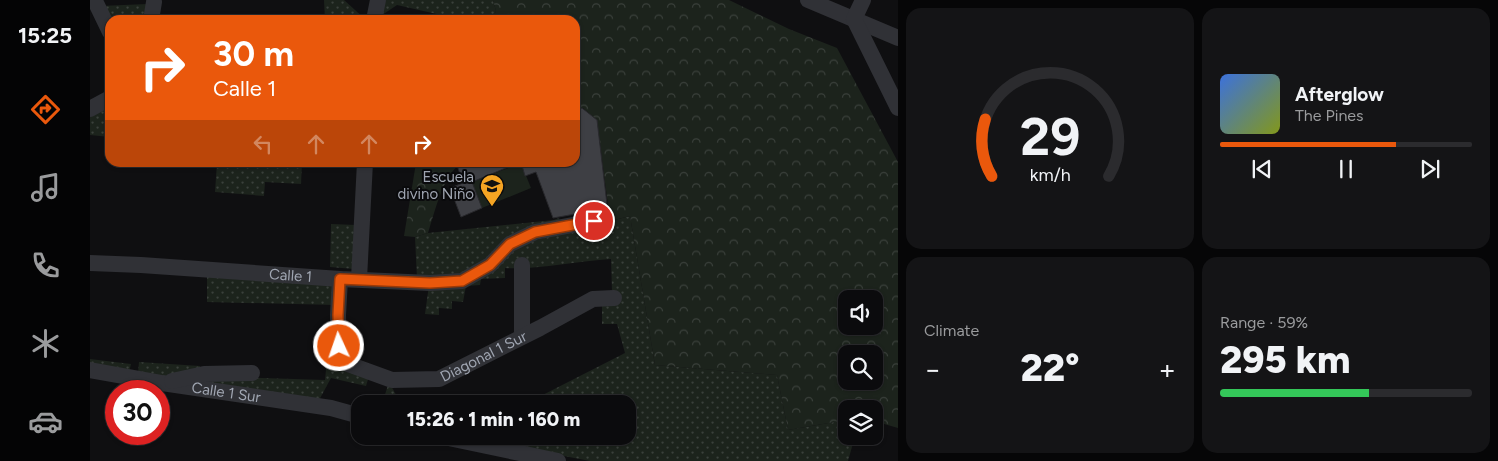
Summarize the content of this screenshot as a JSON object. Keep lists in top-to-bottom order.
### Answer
{
  "streets": {
    "street": ["Calle 1", "Diagonal 1 Sur", "Calle 1 Sur"]
  },
  "crossings": [
    ["Calle 1", "Diagonal 1 Sur"]
  ],
  "places": {
    "school or university": ["Escuela divino Niño"]
  },
  "page": {
    "tabs": "15:25",
    "turn": ["30 m", "Calle 1"],
    "song": ["Afterglow", "The Pines"],
    "tile": [
      "Climate",
      ["Range · 59%", "295 km"]
    ],
    "heat": ["−", "22°", "+"],
    "limit": "30",
    "trip": "15:26 · 1 min · 160 m",
    "gauge": ["29", "km/h"]
  }
}
